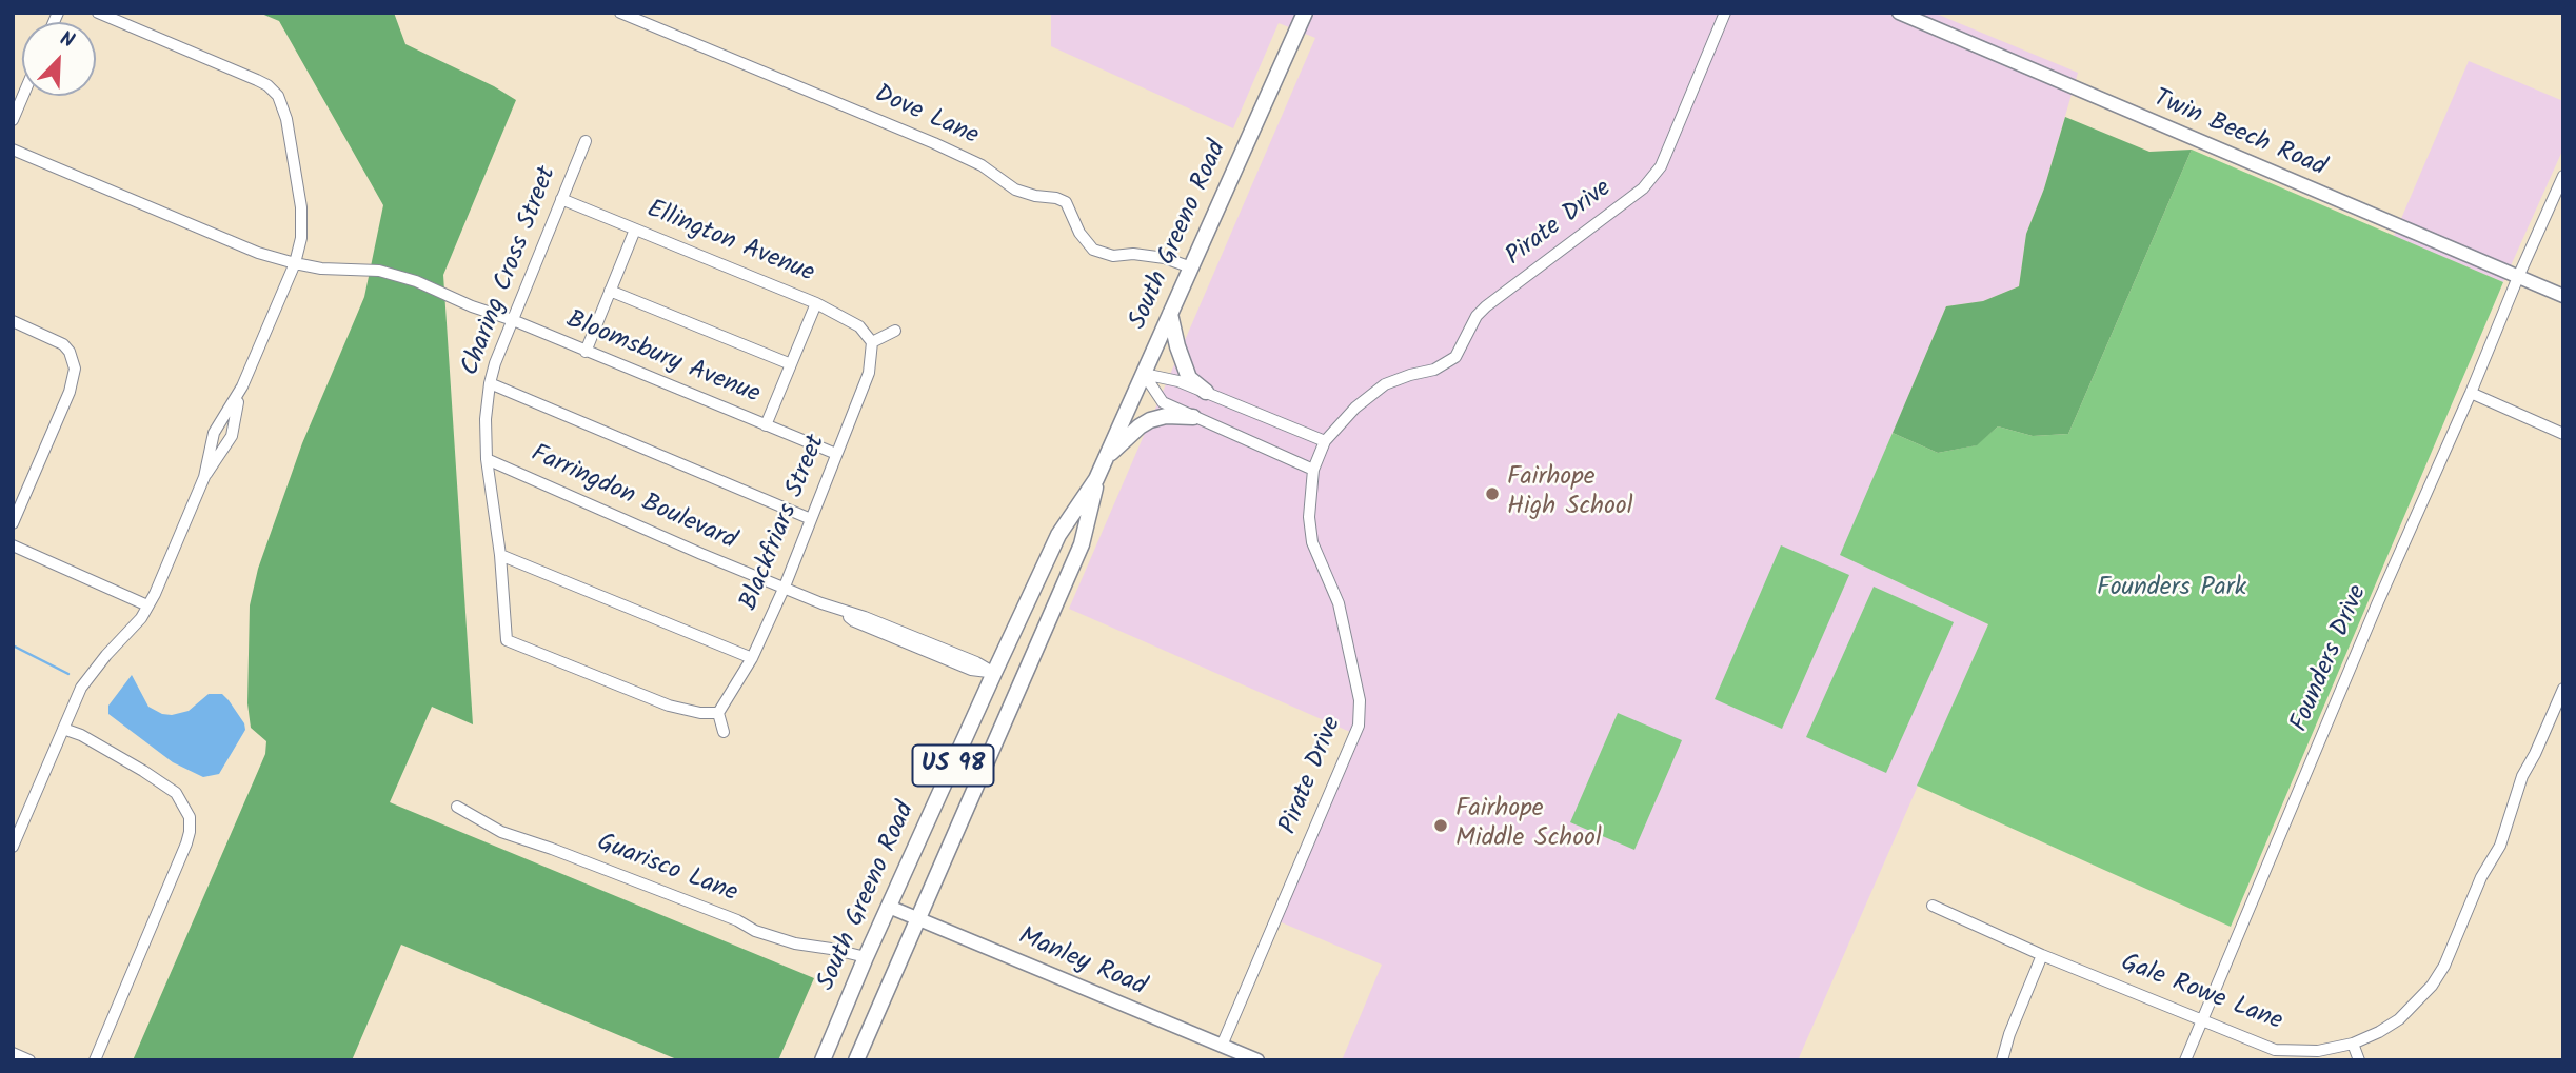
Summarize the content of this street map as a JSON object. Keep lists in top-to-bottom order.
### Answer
{
  "streets": {
    "main road": ["South Greeno Road", "US 98"],
    "street": [
      "Dove Lane",
      "Twin Beech Road",
      "Pirate Drive",
      "Ellington Avenue",
      "Charing Cross Street",
      "Bloomsbury Avenue",
      "Farringdon Boulevard",
      "Blackfriars Street",
      "Founders Drive",
      "Guarisco Lane",
      "Manley Road",
      "Gale Rowe Lane"
    ]
  },
  "crossings": [
    ["Dove Lane", "South Greeno Road"],
    ["Twin Beech Road", "Founders Drive"],
    ["Pirate Drive", "Manley Road"],
    ["South Greeno Road", "Farringdon Boulevard"],
    ["South Greeno Road", "Guarisco Lane"],
    ["South Greeno Road", "Manley Road"],
    ["Ellington Avenue", "Charing Cross Street"],
    ["Ellington Avenue", "Blackfriars Street"],
    ["Charing Cross Street", "Bloomsbury Avenue"],
    ["Charing Cross Street", "Farringdon Boulevard"],
    ["Charing Cross Street", "Blackfriars Street"],
    ["Bloomsbury Avenue", "Blackfriars Street"],
    ["Farringdon Boulevard", "Blackfriars Street"],
    ["Founders Drive", "Gale Rowe Lane"]
  ],
  "parks": ["Founders Park"],
  "places": ["Fairhope High School", "Fairhope Middle School"],
  "north": "top right"
}
